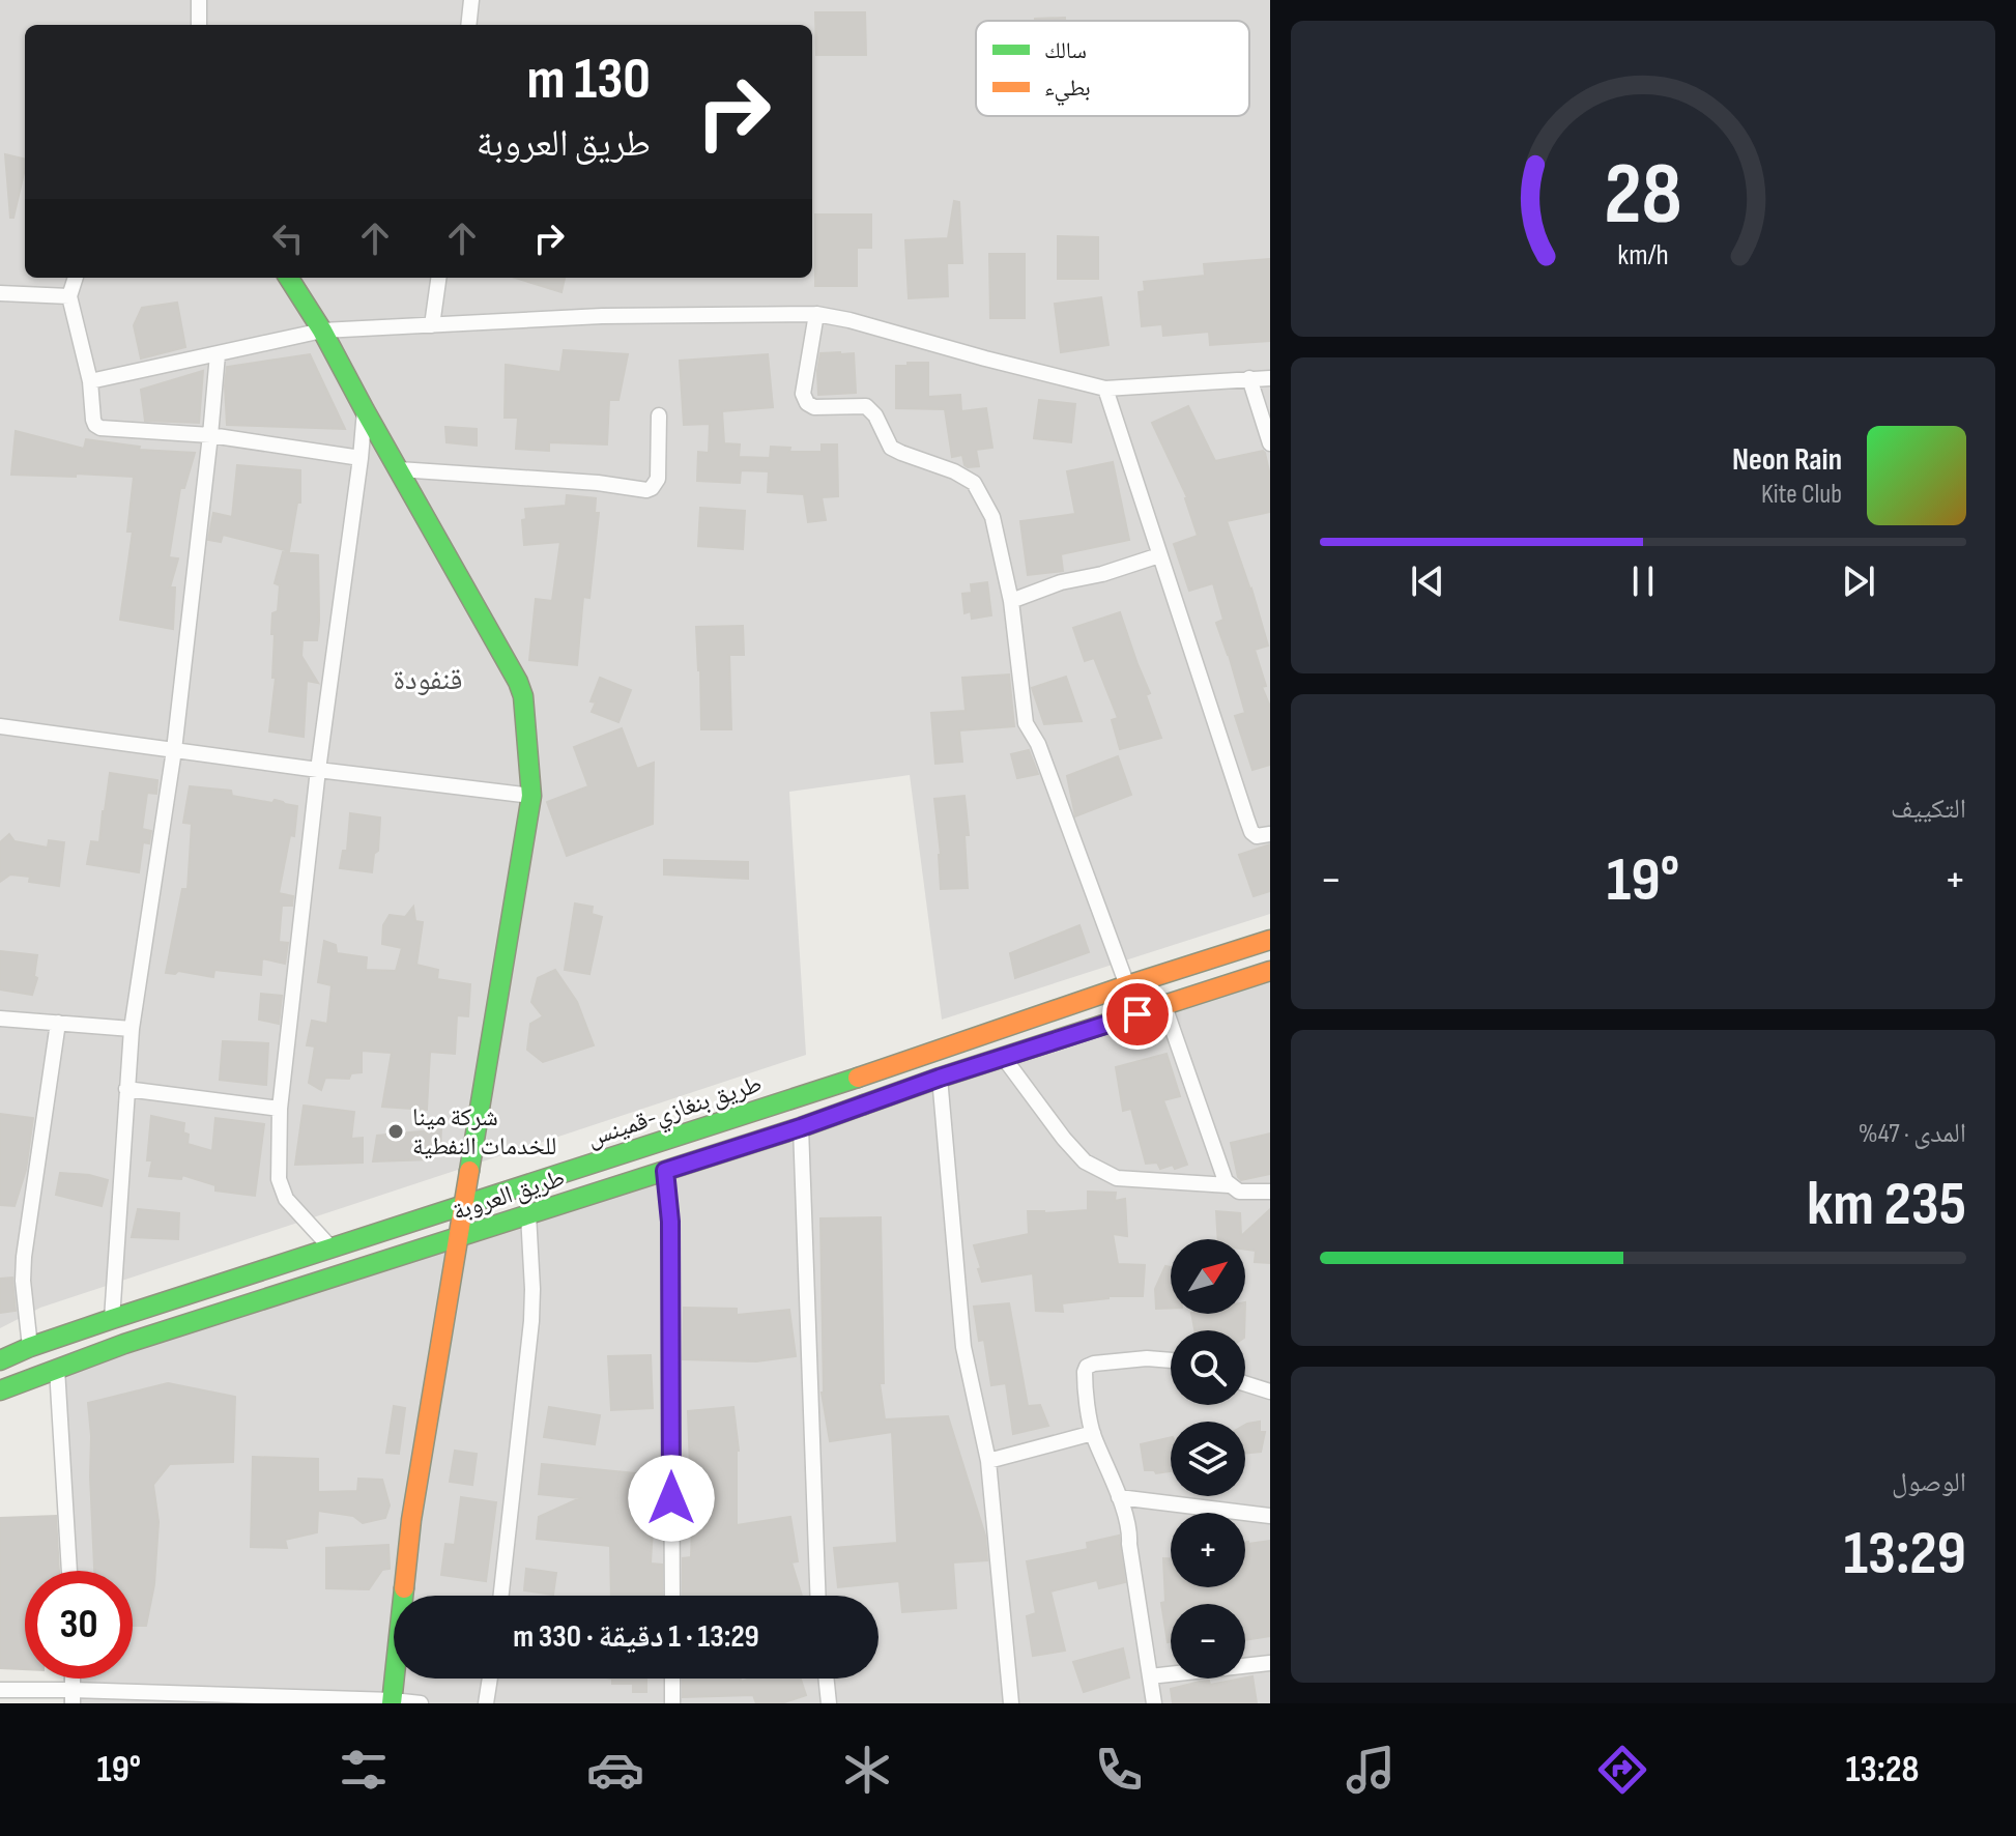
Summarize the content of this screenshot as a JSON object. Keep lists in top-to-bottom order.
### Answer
{
  "streets": {
    "main road": ["طريق بنغازي-قمينس", "طريق العروبة"]
  },
  "districts": ["قنفودة"],
  "places": ["شركة مينا للخدمات النفطية"],
  "legend": ["سالك", "بطيء"],
  "north": "top right",
  "page": {
    "turn": ["130 m", "طريق العروبة"],
    "song": ["Neon Rain", "Kite Club"],
    "tile": [
      "التكييف",
      ["المدى · 47%", "235 km"],
      ["الوصول", "13:29"]
    ],
    "heat": ["−", "19°", "+"],
    "map_buttons": ["+", "−"],
    "limit": "30",
    "trip": "13:29 · 1 دقيقة · 330 m",
    "tabs": ["13:28", "19°"],
    "gauge": ["28", "km/h"]
  }
}
